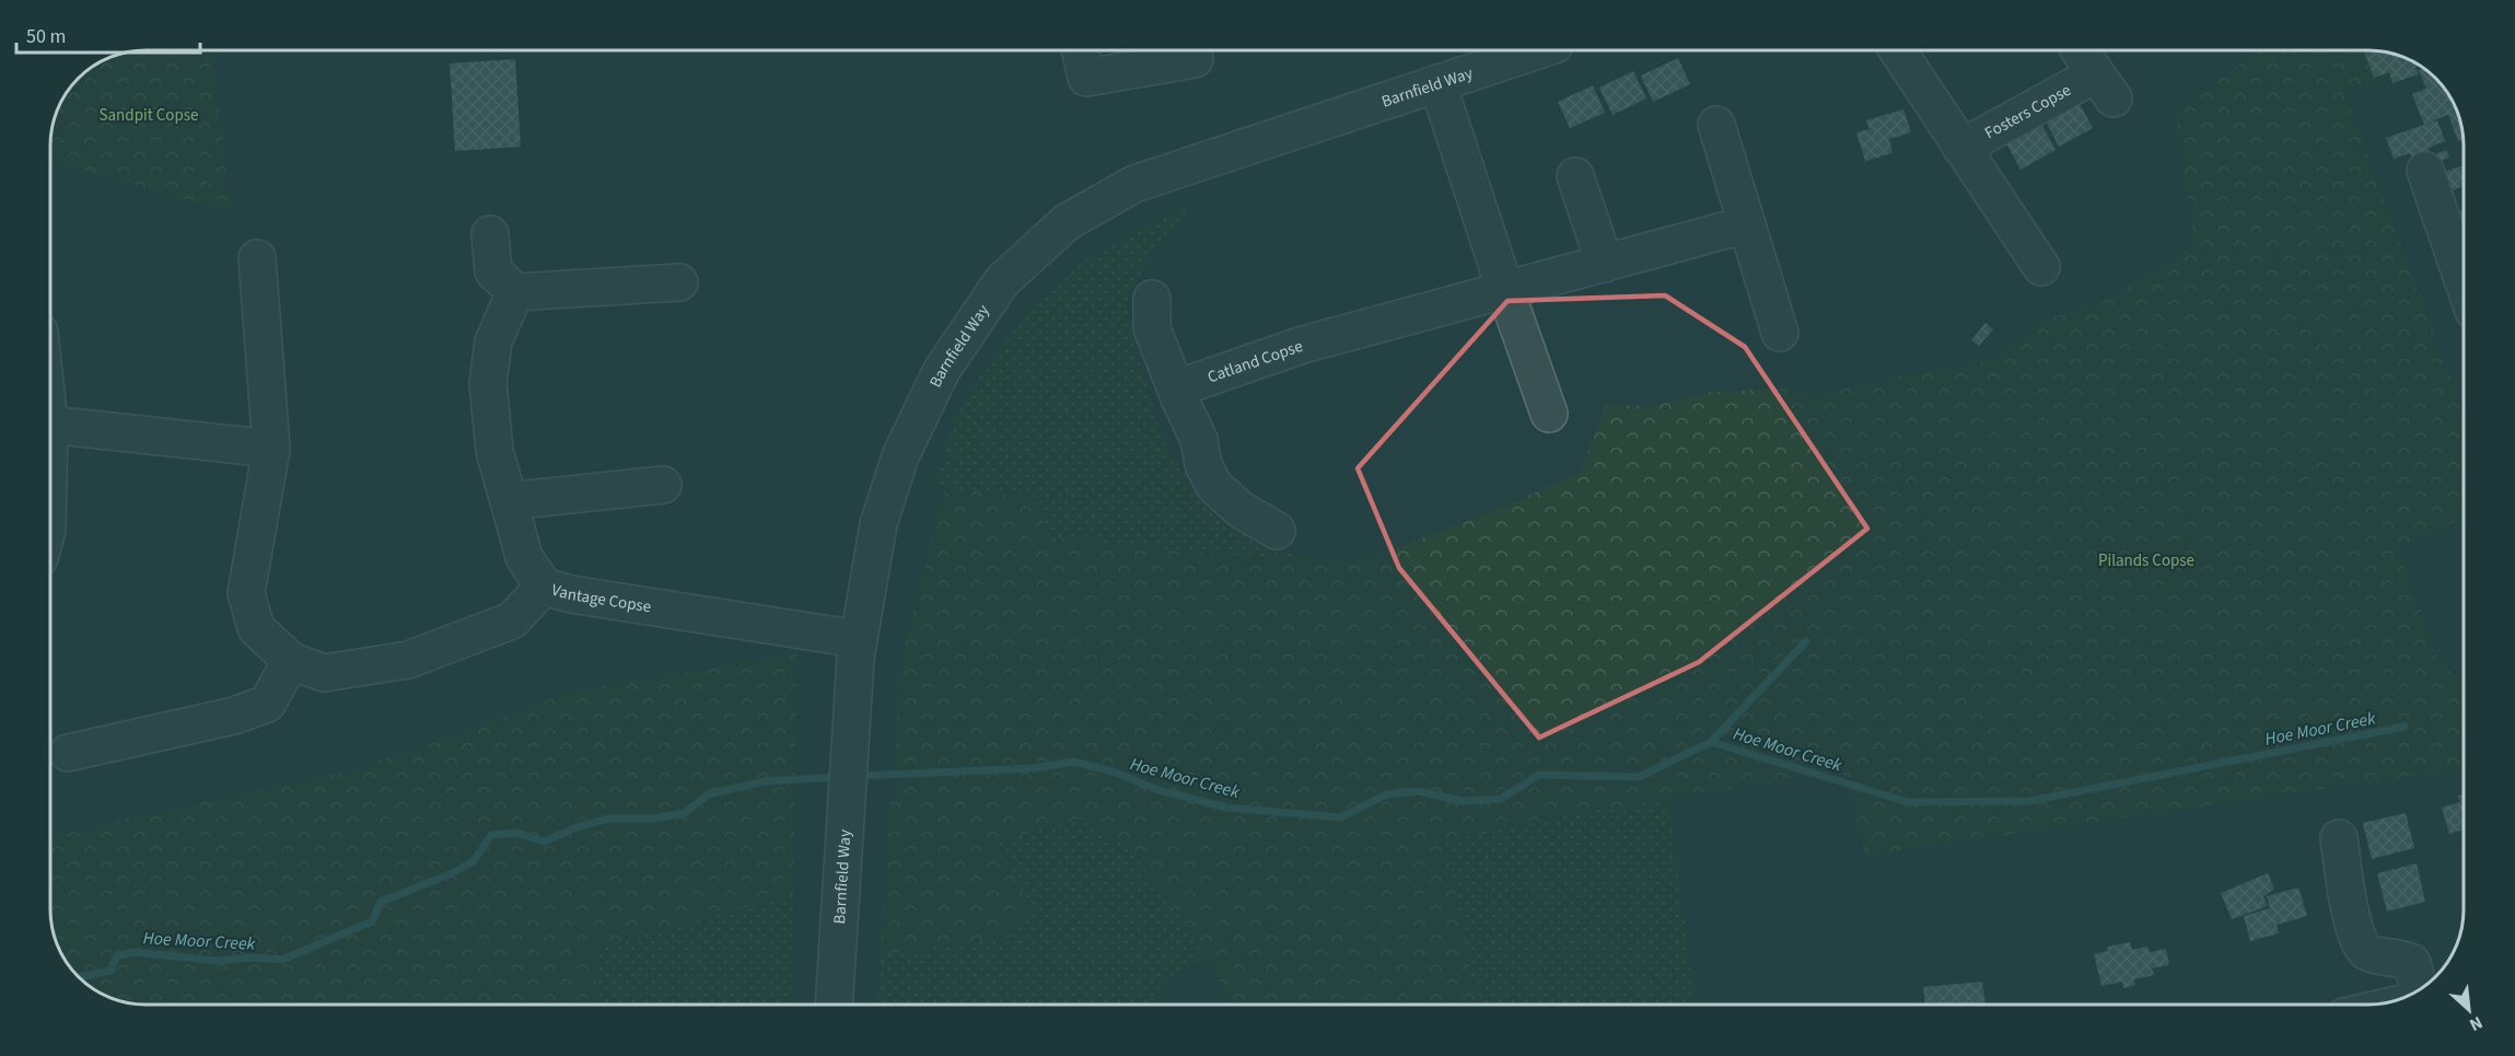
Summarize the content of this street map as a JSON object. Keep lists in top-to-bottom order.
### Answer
{
  "streets": {
    "street": [
      "Barnfield Way",
      "Fosters Copse",
      "Catland Copse",
      "Vantage Copse"
    ]
  },
  "crossings": [
    ["Barnfield Way", "Vantage Copse"]
  ],
  "water": ["Hoe Moor Creek"],
  "parks": ["Sandpit Copse", "Pilands Copse"],
  "scale_bar": "50 m",
  "north": "bottom right"
}
